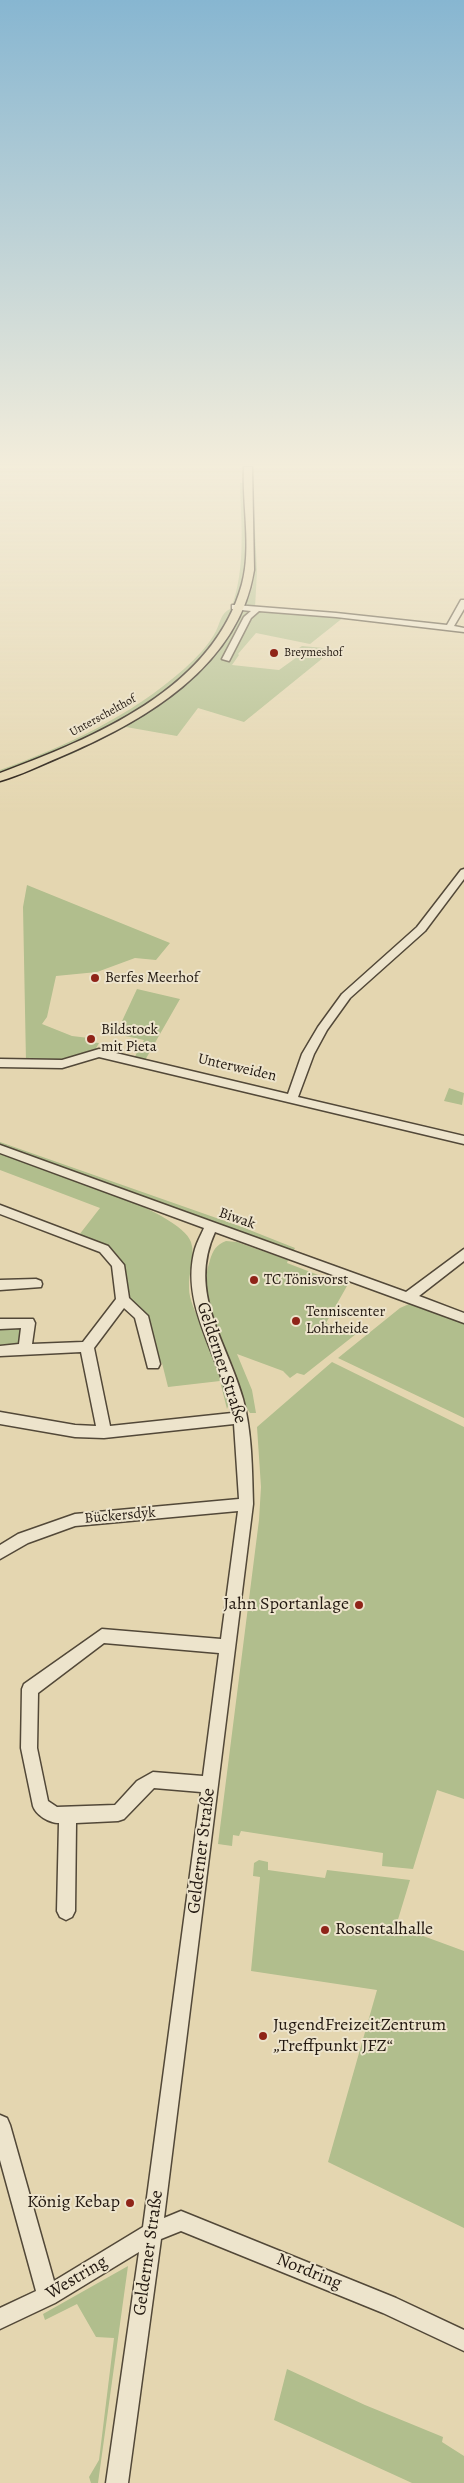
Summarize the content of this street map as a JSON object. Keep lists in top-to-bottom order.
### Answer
{
  "streets": {
    "main road": ["Unterschelthof"],
    "street": [
      "Unterweiden",
      "Biwak",
      "Gelderner Straße",
      "Bückersdyk",
      "Nordring",
      "Westring"
    ]
  },
  "crossings": [
    ["Biwak", "Gelderner Straße"],
    ["Gelderner Straße", "Bückersdyk"],
    ["Gelderner Straße", "Nordring"],
    ["Gelderner Straße", "Westring"],
    ["Nordring", "Westring"]
  ],
  "places": [
    "Breymeshof",
    "Berfes Meerhof",
    "Bildstock mit Pieta",
    "TC Tönisvorst",
    "Tenniscenter Lohrheide",
    "Jahn Sportanlage",
    "Rosentalhalle",
    "JugendFreizeitZentrum „Treffpunkt JFZ“",
    "König Kebap"
  ]
}
